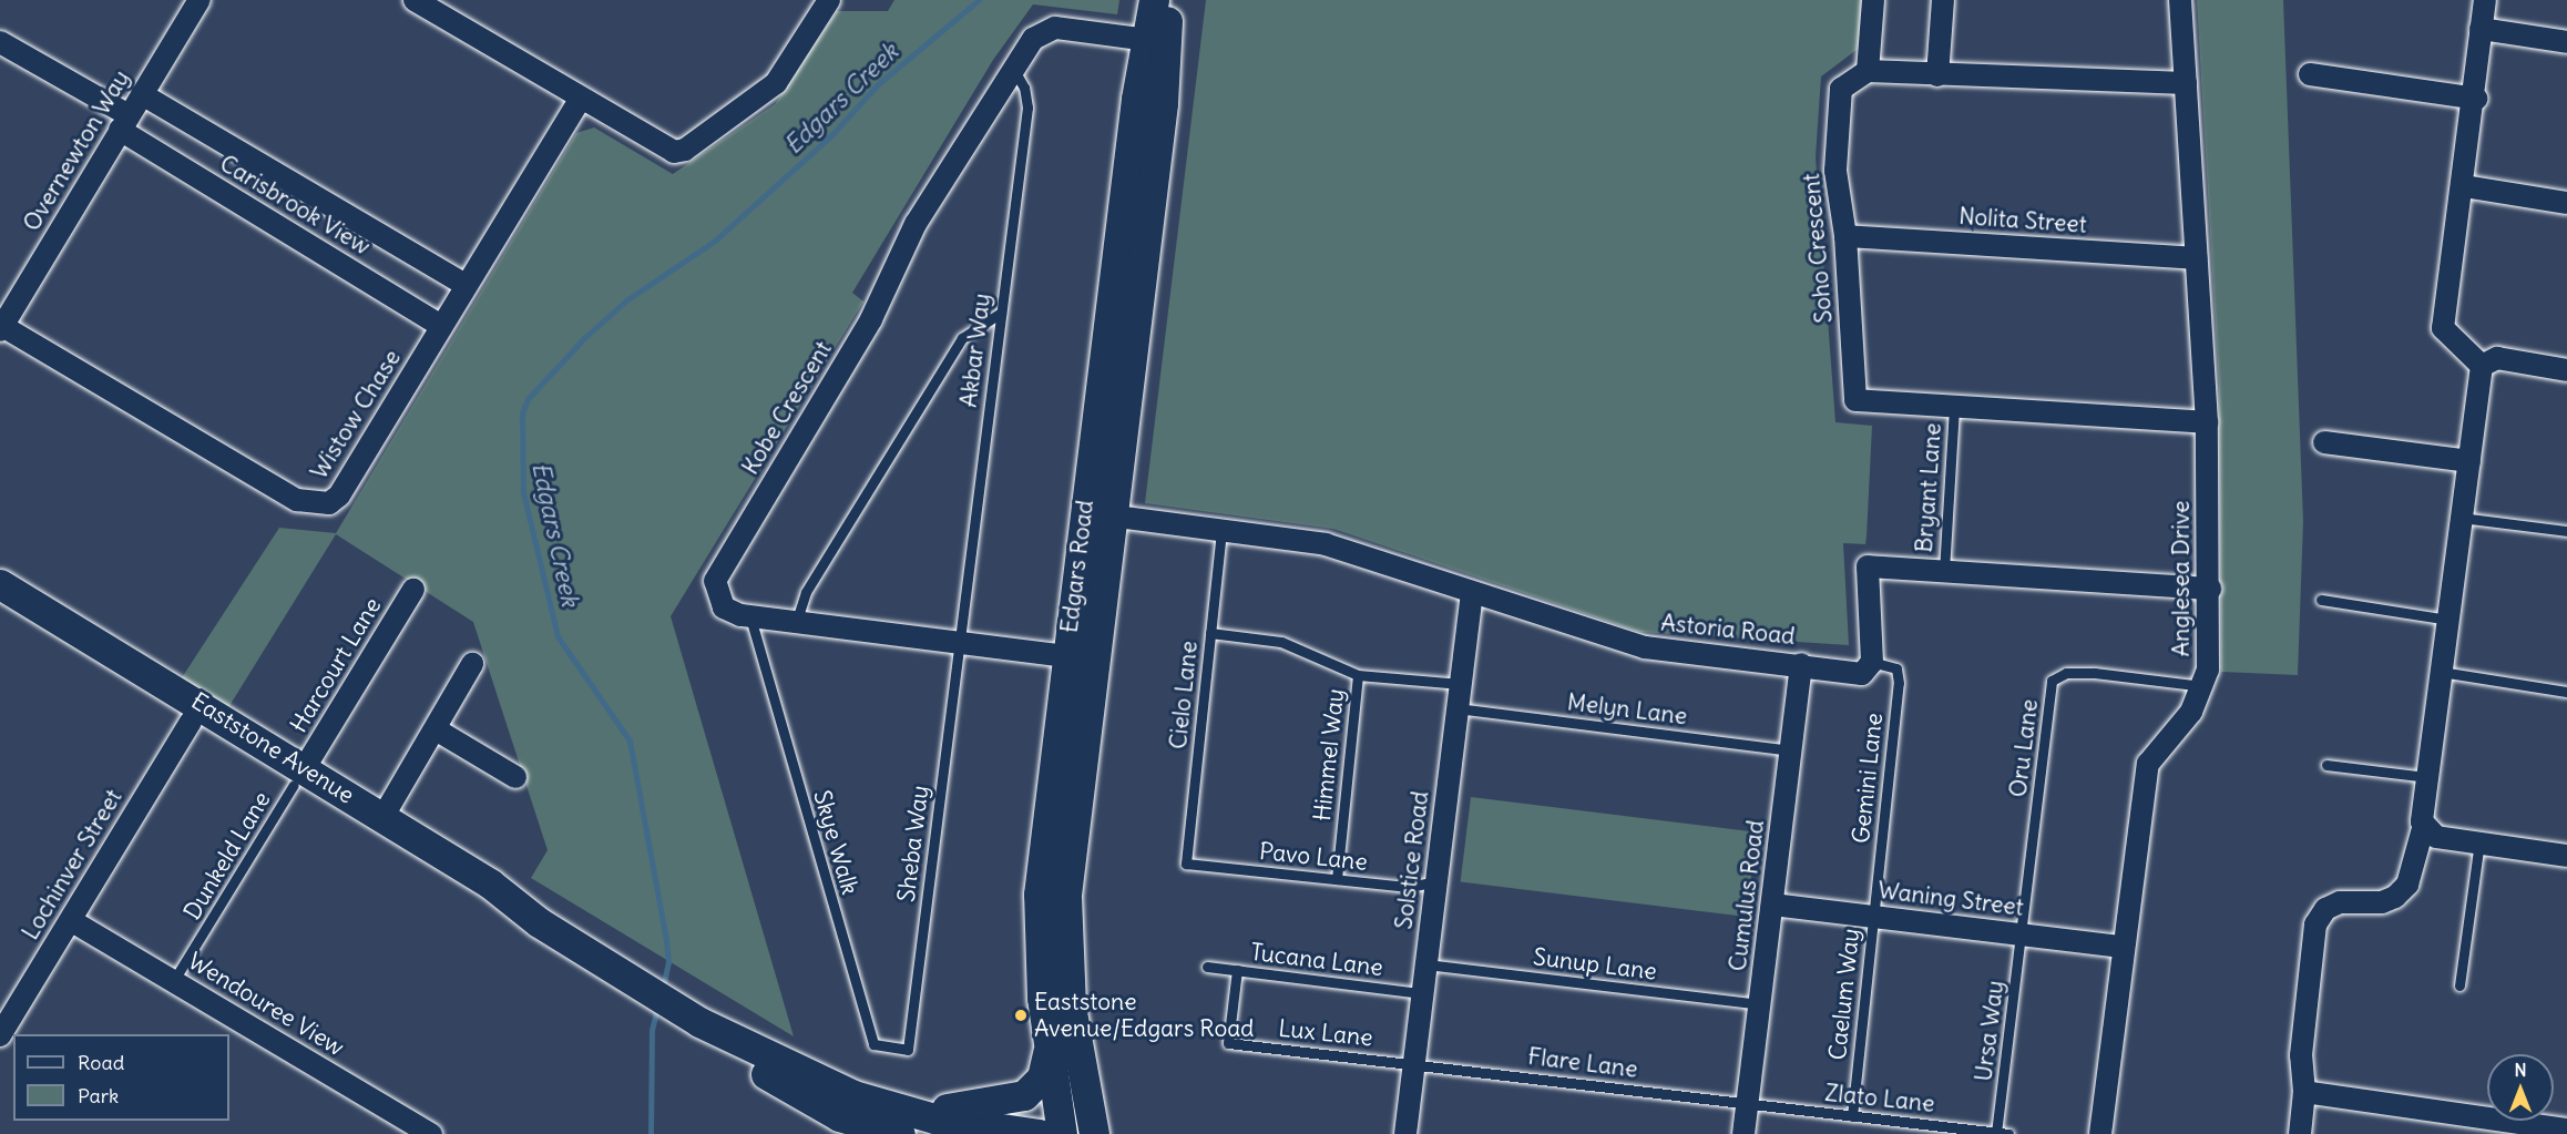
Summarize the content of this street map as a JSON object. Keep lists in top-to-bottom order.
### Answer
{
  "streets": {
    "main road": ["Edgars Road", "Eaststone Avenue"],
    "street": [
      "Overnewton Way",
      "Carisbrook View",
      "Nolita Street",
      "Soho Crescent",
      "Kobe Crescent",
      "Wistow Chase",
      "Anglesea Drive",
      "Astoria Road",
      "Harcourt Lane",
      "Solstice Road",
      "Lochinver Street",
      "Cumulus Road",
      "Waning Street",
      "Wendouree View"
    ],
    "lane": [
      "Akbar Way",
      "Bryant Lane",
      "Cielo Lane",
      "Melyn Lane",
      "Oru Lane",
      "Himmel Way",
      "Gemini Lane",
      "Skye Walk",
      "Sheba Way",
      "Dunkeld Lane",
      "Pavo Lane",
      "Tucana Lane",
      "Sunup Lane",
      "Caelum Way",
      "Ursa Way",
      "Lux Lane",
      "Flare Lane",
      "Zlato Lane"
    ]
  },
  "crossings": [
    ["Overnewton Way", "Carisbrook View"],
    ["Overnewton Way", "Wistow Chase"],
    ["Carisbrook View", "Wistow Chase"],
    ["Nolita Street", "Soho Crescent"],
    ["Nolita Street", "Anglesea Drive"],
    ["Soho Crescent", "Bryant Lane"],
    ["Soho Crescent", "Anglesea Drive"],
    ["Akbar Way", "Kobe Crescent"],
    ["Akbar Way", "Sheba Way"],
    ["Kobe Crescent", "Edgars Road"],
    ["Kobe Crescent", "Skye Walk"],
    ["Kobe Crescent", "Sheba Way"],
    ["Edgars Road", "Astoria Road"],
    ["Anglesea Drive", "Oru Lane"],
    ["Anglesea Drive", "Waning Street"],
    ["Astoria Road", "Cielo Lane"],
    ["Astoria Road", "Gemini Lane"],
    ["Astoria Road", "Solstice Road"],
    ["Astoria Road", "Cumulus Road"],
    ["Harcourt Lane", "Eaststone Avenue"],
    ["Harcourt Lane", "Dunkeld Lane"],
    ["Cielo Lane", "Pavo Lane"],
    ["Melyn Lane", "Solstice Road"],
    ["Melyn Lane", "Cumulus Road"],
    ["Eaststone Avenue", "Dunkeld Lane"],
    ["Eaststone Avenue", "Lochinver Street"],
    ["Oru Lane", "Waning Street"],
    ["Oru Lane", "Ursa Way"],
    ["Himmel Way", "Pavo Lane"],
    ["Gemini Lane", "Waning Street"],
    ["Gemini Lane", "Caelum Way"],
    ["Skye Walk", "Sheba Way"],
    ["Dunkeld Lane", "Wendouree View"],
    ["Pavo Lane", "Solstice Road"],
    ["Solstice Road", "Tucana Lane"],
    ["Solstice Road", "Sunup Lane"],
    ["Solstice Road", "Lux Lane"],
    ["Solstice Road", "Flare Lane"],
    ["Lochinver Street", "Wendouree View"],
    ["Cumulus Road", "Waning Street"],
    ["Cumulus Road", "Sunup Lane"],
    ["Cumulus Road", "Flare Lane"],
    ["Cumulus Road", "Zlato Lane"],
    ["Waning Street", "Caelum Way"],
    ["Waning Street", "Ursa Way"],
    ["Tucana Lane", "Lux Lane"],
    ["Caelum Way", "Zlato Lane"],
    ["Ursa Way", "Zlato Lane"],
    ["Lux Lane", "Flare Lane"],
    ["Flare Lane", "Zlato Lane"]
  ],
  "water": ["Edgars Creek"],
  "places": ["Eaststone Avenue/Edgars Road"],
  "legend": ["Road", "Park"],
  "north": "top"
}
